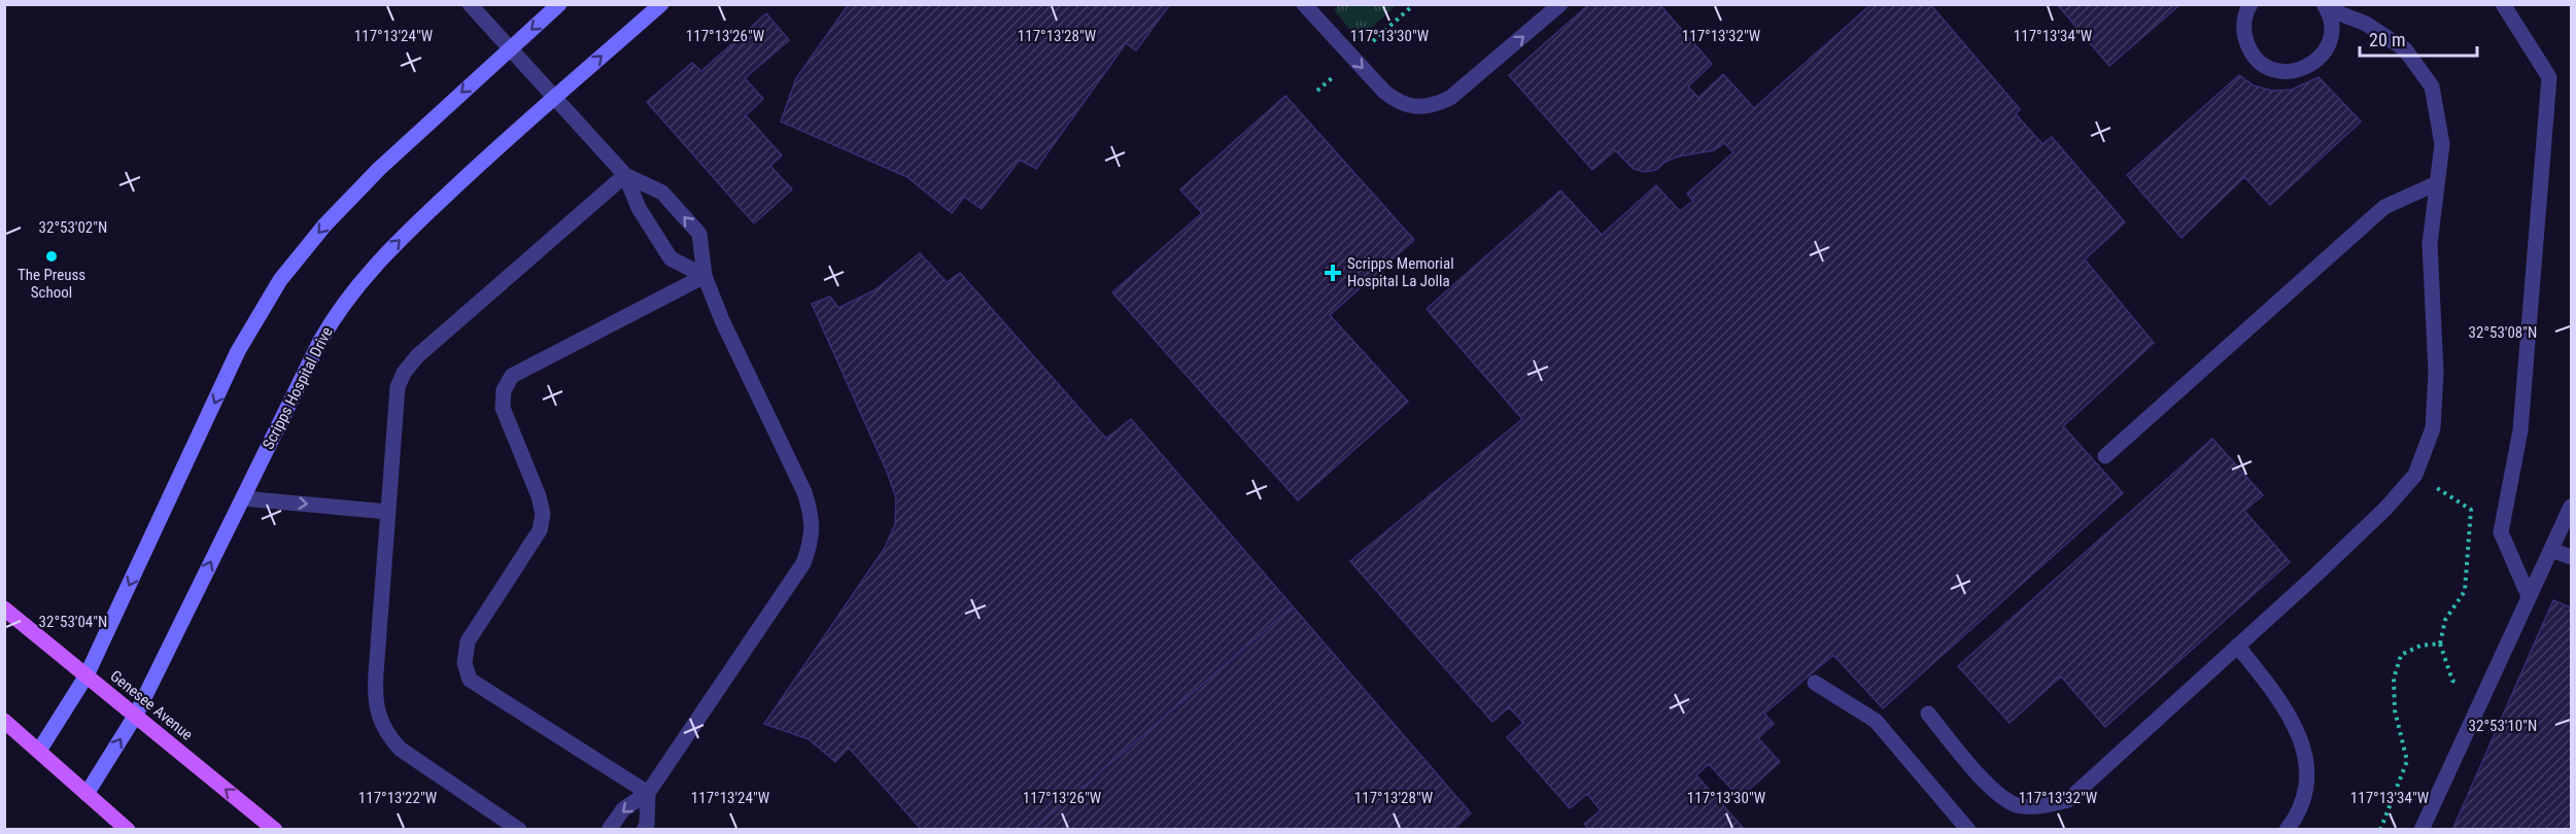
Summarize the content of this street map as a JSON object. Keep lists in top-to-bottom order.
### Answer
{
  "streets": {
    "main road": ["Genesee Avenue"],
    "street": ["Scripps Hospital Drive"]
  },
  "crossings": [
    ["Scripps Hospital Drive", "Genesee Avenue"]
  ],
  "places": {
    "other": ["The Preuss School"],
    "health": ["Scripps Memorial Hospital La Jolla"]
  },
  "scale_bar": "20 m",
  "coordinates": [
    "117°13'24\"W",
    "117°13'26\"W",
    "117°13'28\"W",
    "117°13'30\"W",
    "117°13'32\"W",
    "117°13'34\"W",
    "32°53'02\"N",
    "32°53'08\"N",
    "32°53'04\"N",
    "32°53'10\"N",
    "117°13'22\"W"
  ]
}
